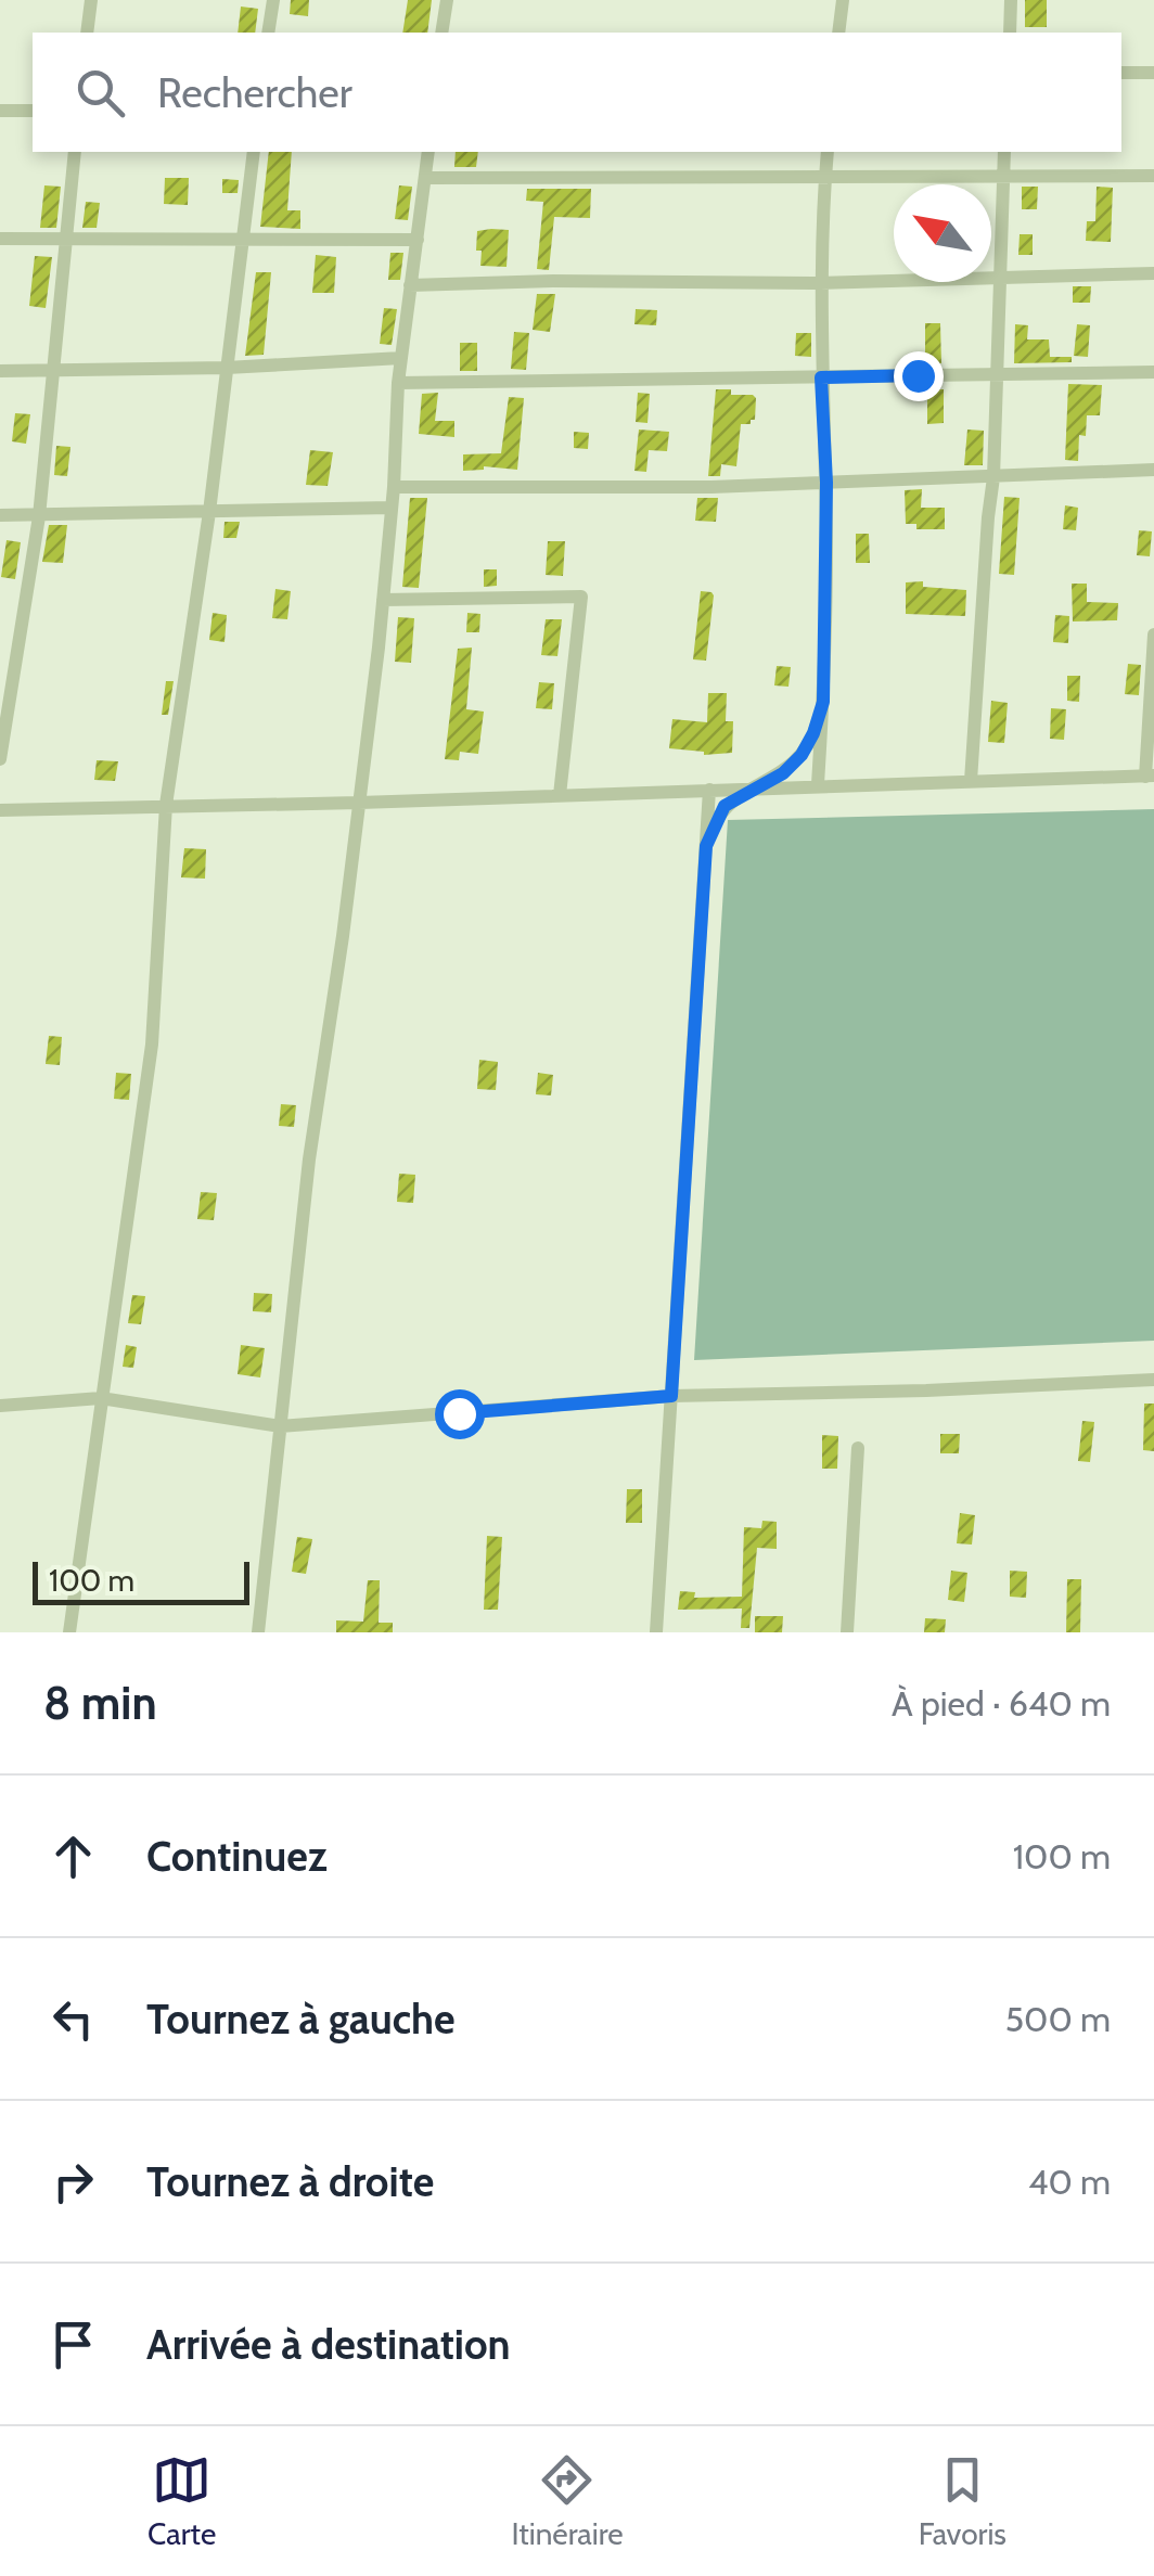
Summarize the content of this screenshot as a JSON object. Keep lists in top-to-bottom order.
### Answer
{
  "scale_bar": "100 m",
  "north": "top left",
  "page": {
    "search": "Rechercher",
    "scale": "100 m",
    "heading": ["8 min", "À pied · 640 m"],
    "list": [
      ["Continuez", "100 m"],
      ["Tournez à gauche", "500 m"],
      ["Tournez à droite", "40 m"],
      "Arrivée à destination"
    ],
    "nav": ["Carte", "Itinéraire", "Favoris"]
  }
}
